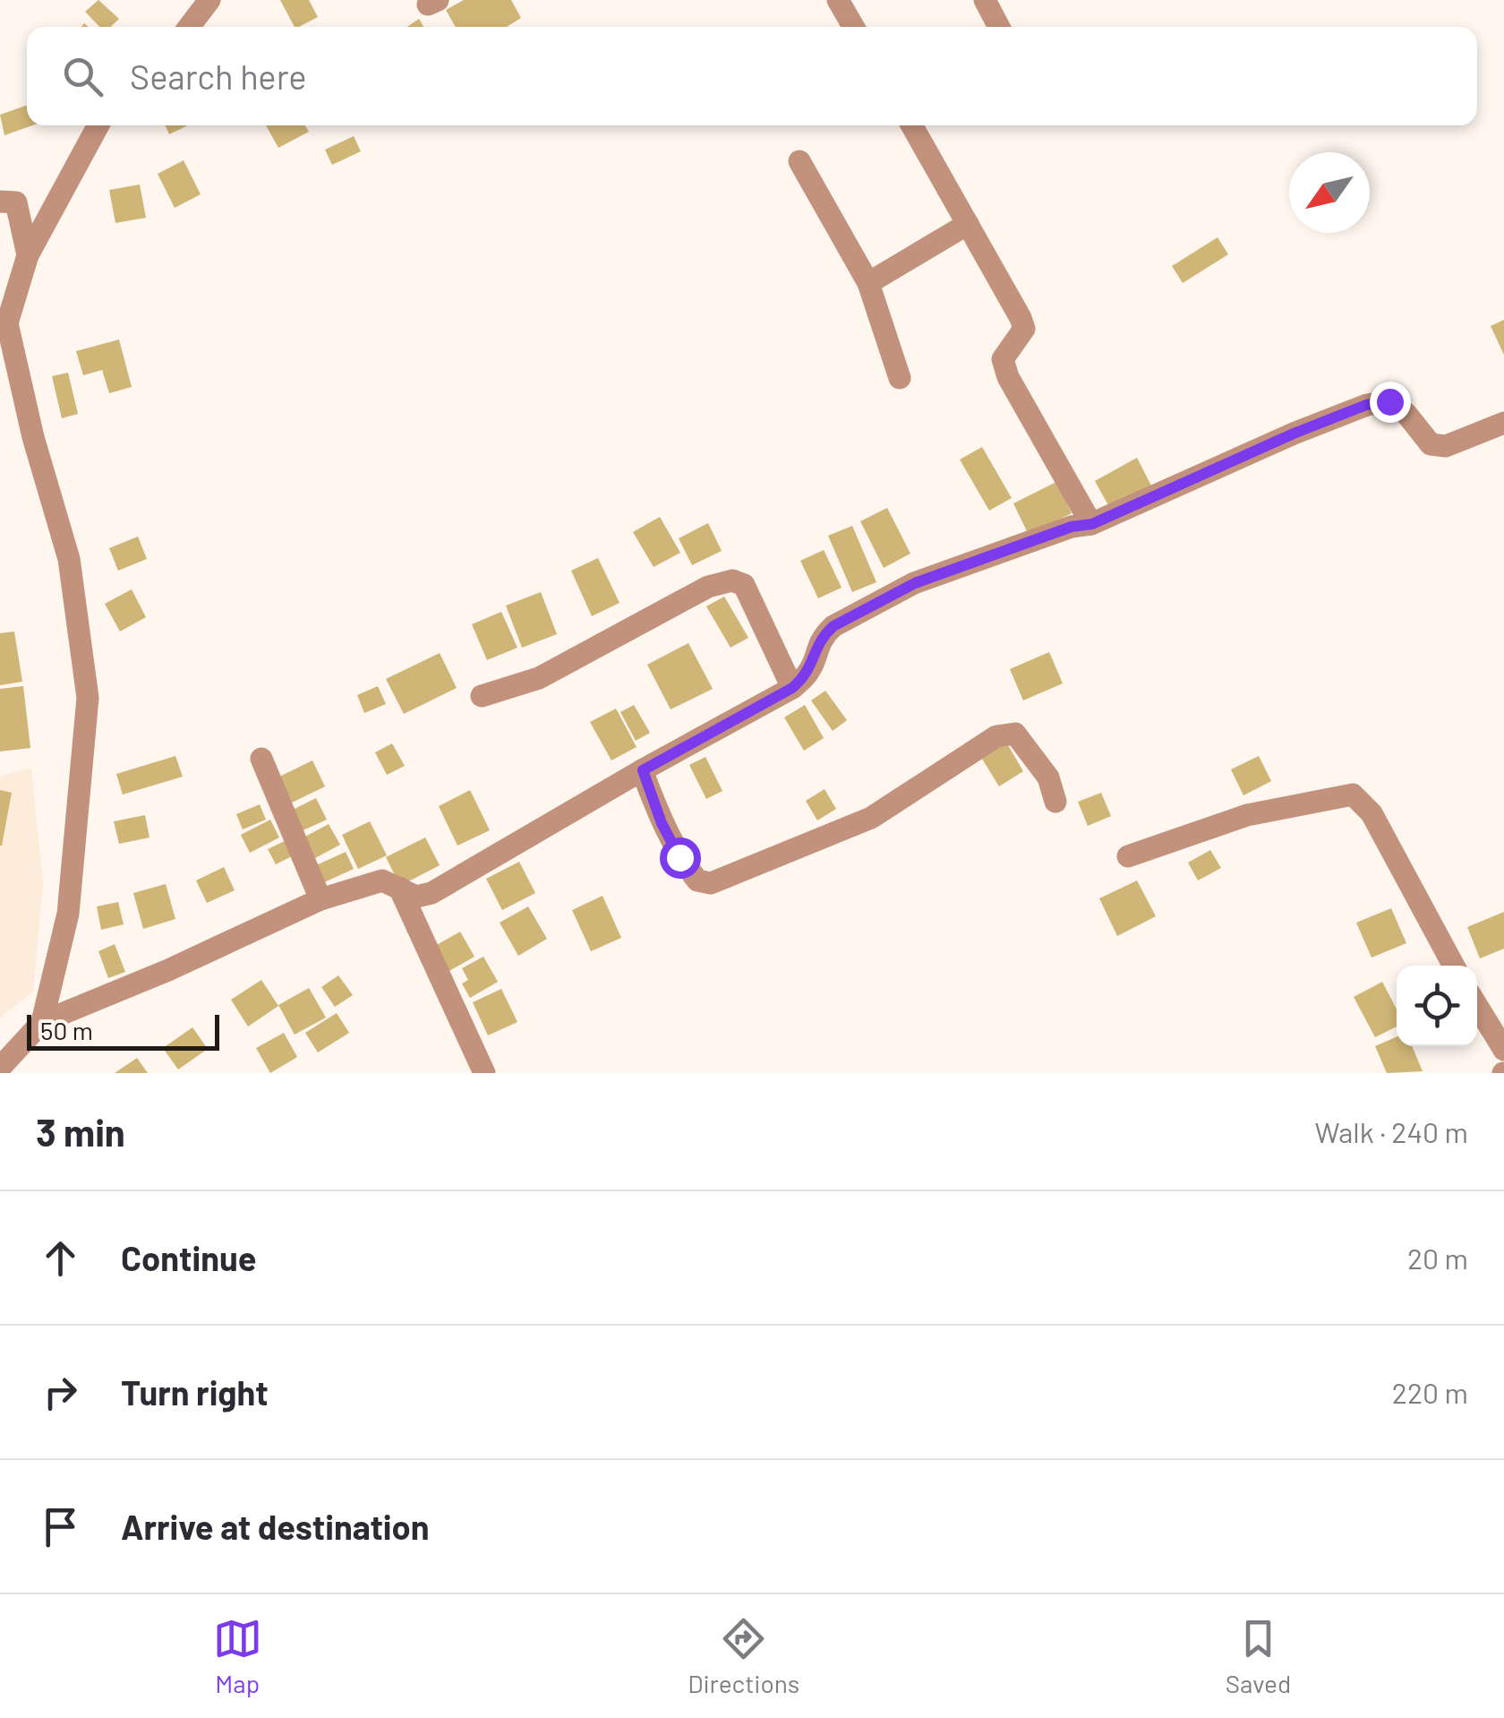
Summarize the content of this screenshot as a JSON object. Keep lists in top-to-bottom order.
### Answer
{
  "scale_bar": "50 m",
  "north": "bottom left",
  "page": {
    "search": "Search here",
    "scale": "50 m",
    "heading": ["3 min", "Walk · 240 m"],
    "list": [
      ["Continue", "20 m"],
      ["Turn right", "220 m"],
      "Arrive at destination"
    ],
    "nav": ["Map", "Directions", "Saved"]
  }
}
